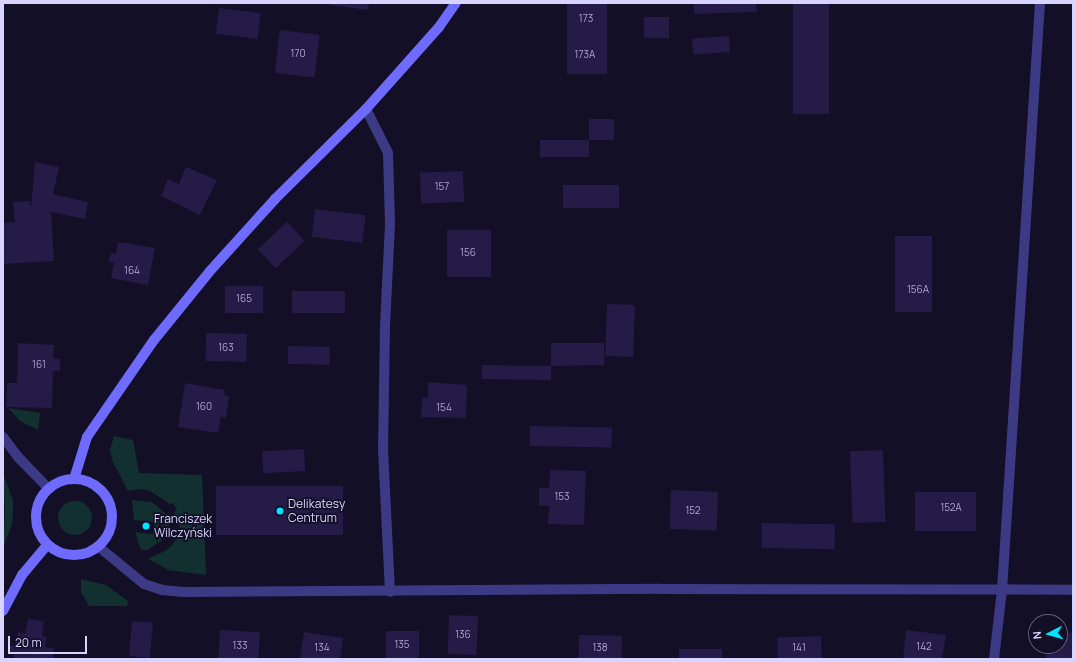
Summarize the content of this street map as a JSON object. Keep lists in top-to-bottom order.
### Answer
{
  "places": ["Delikatesy Centrum", "Franciszek Wilczyński"],
  "house_numbers": [
    "173",
    "170",
    "173A",
    "157",
    "156",
    "164",
    "156A",
    "165",
    "163",
    "161",
    "160",
    "154",
    "153",
    "152A",
    "152",
    "136",
    "135",
    "133",
    "142",
    "134",
    "138",
    "141"
  ],
  "scale_bar": "20 m",
  "north": "left"
}
